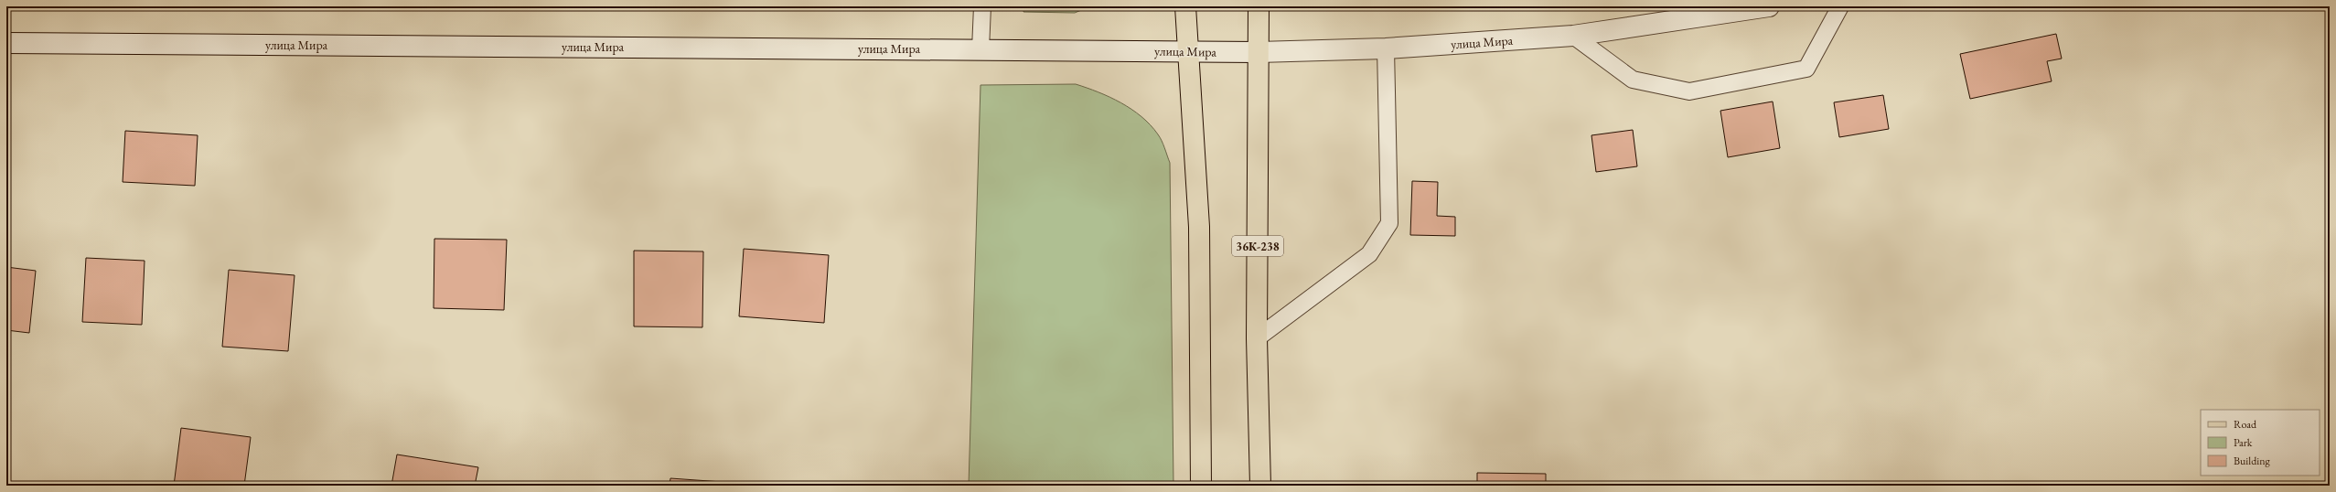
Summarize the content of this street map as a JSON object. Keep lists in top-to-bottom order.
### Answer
{
  "streets": {
    "main road": ["улица Мира", "36К-238"]
  },
  "crossings": [
    ["улица Мира", "36К-238"]
  ],
  "legend": ["Road", "Park", "Building"]
}
